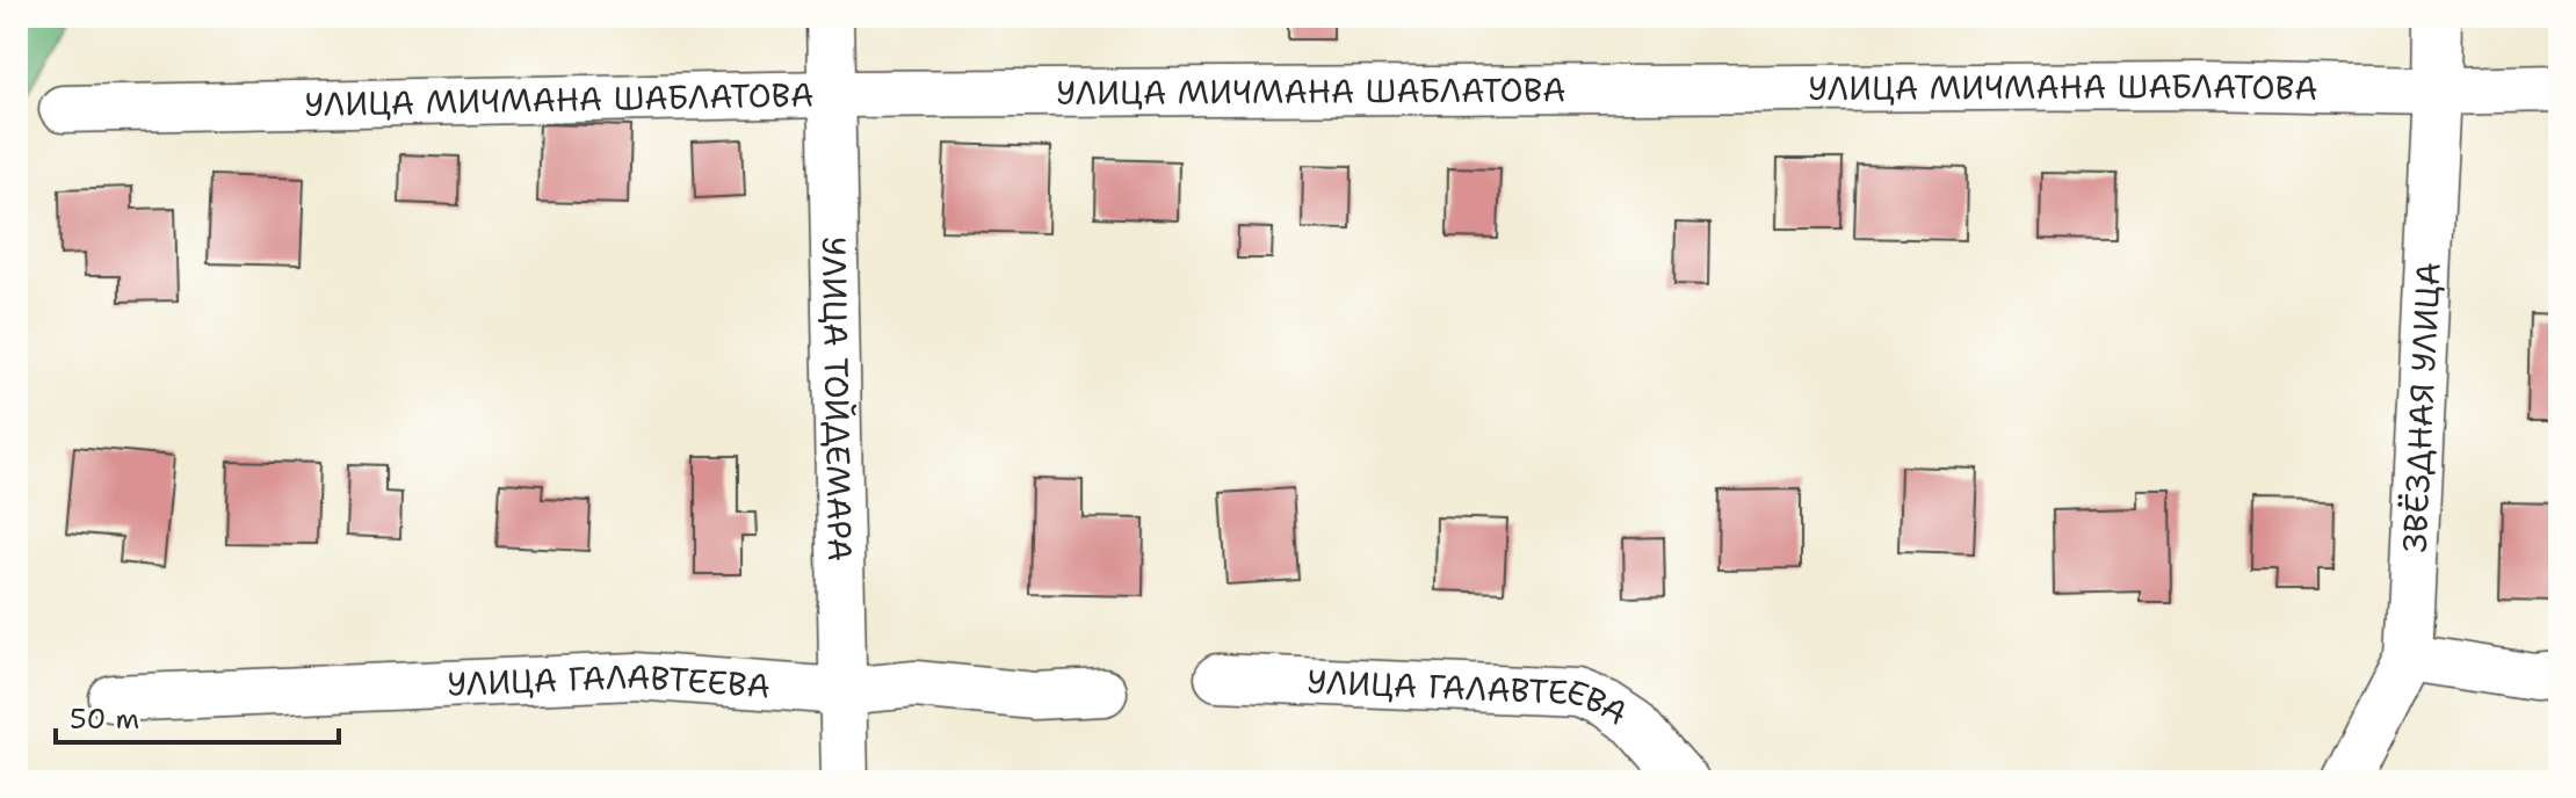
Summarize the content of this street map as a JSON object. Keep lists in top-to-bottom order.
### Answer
{
  "streets": {
    "street": [
      "УЛИЦА МИЧМАНА ШАБЛАТОВА",
      "УЛИЦА ТОЙДЕМАРА",
      "ЗВЁЗДНАЯ УЛИЦА",
      "УЛИЦА ГАЛАВТЕЕВА"
    ]
  },
  "crossings": [
    ["УЛИЦА МИЧМАНА ШАБЛАТОВА", "УЛИЦА ТОЙДЕМАРА"],
    ["УЛИЦА МИЧМАНА ШАБЛАТОВА", "ЗВЁЗДНАЯ УЛИЦА"],
    ["УЛИЦА ТОЙДЕМАРА", "УЛИЦА ГАЛАВТЕЕВА"]
  ],
  "scale_bar": "50 m"
}
